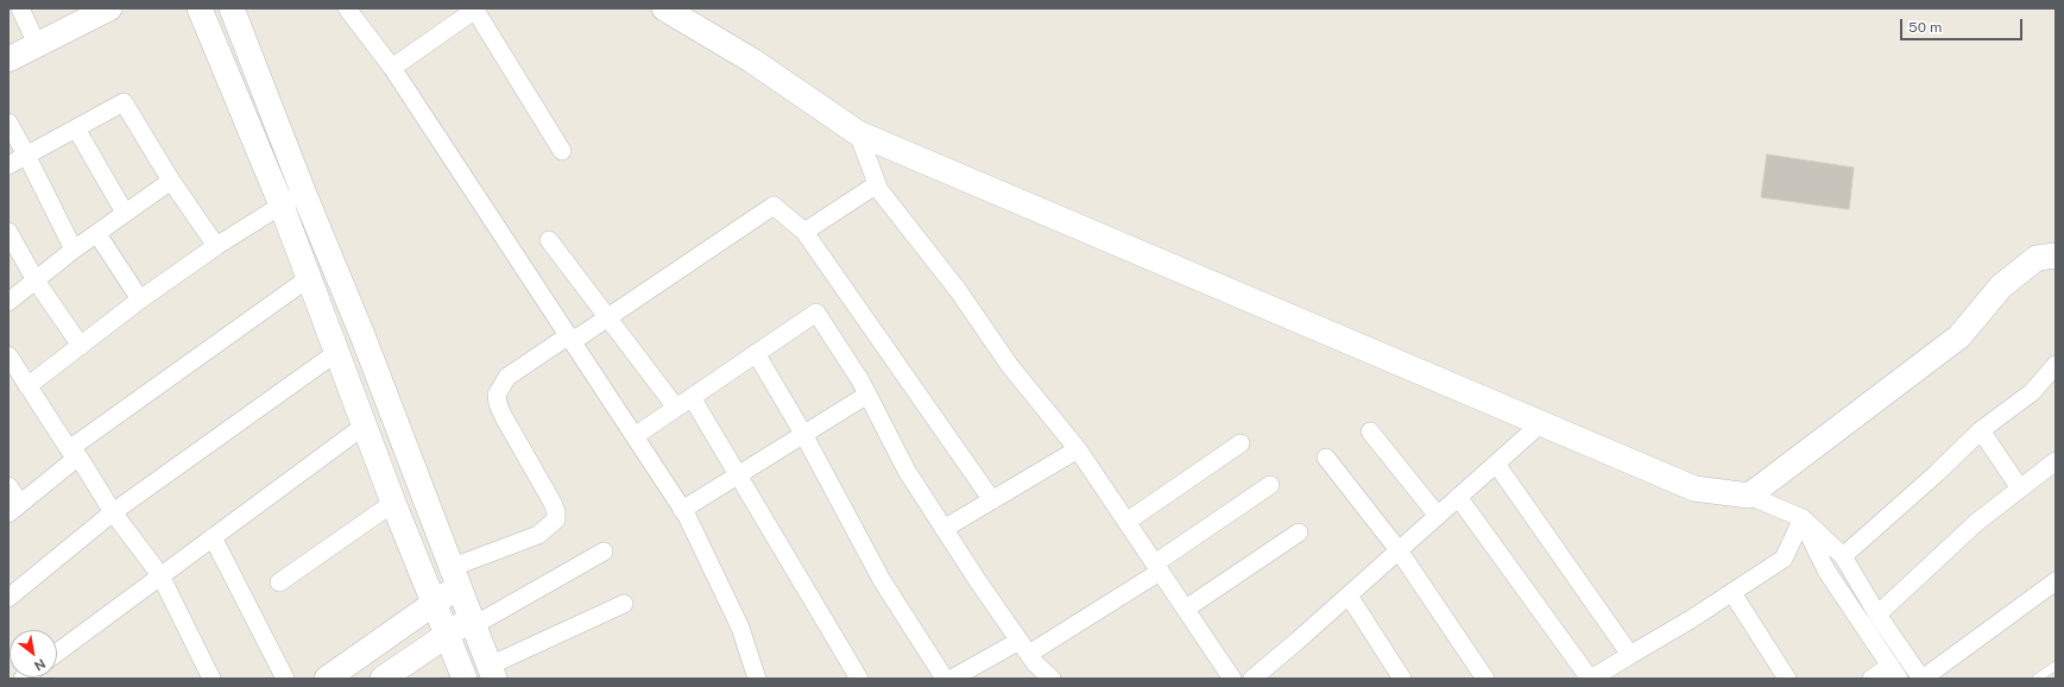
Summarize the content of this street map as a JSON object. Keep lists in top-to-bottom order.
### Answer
{
  "scale_bar": "50 m",
  "north": "bottom right"
}
